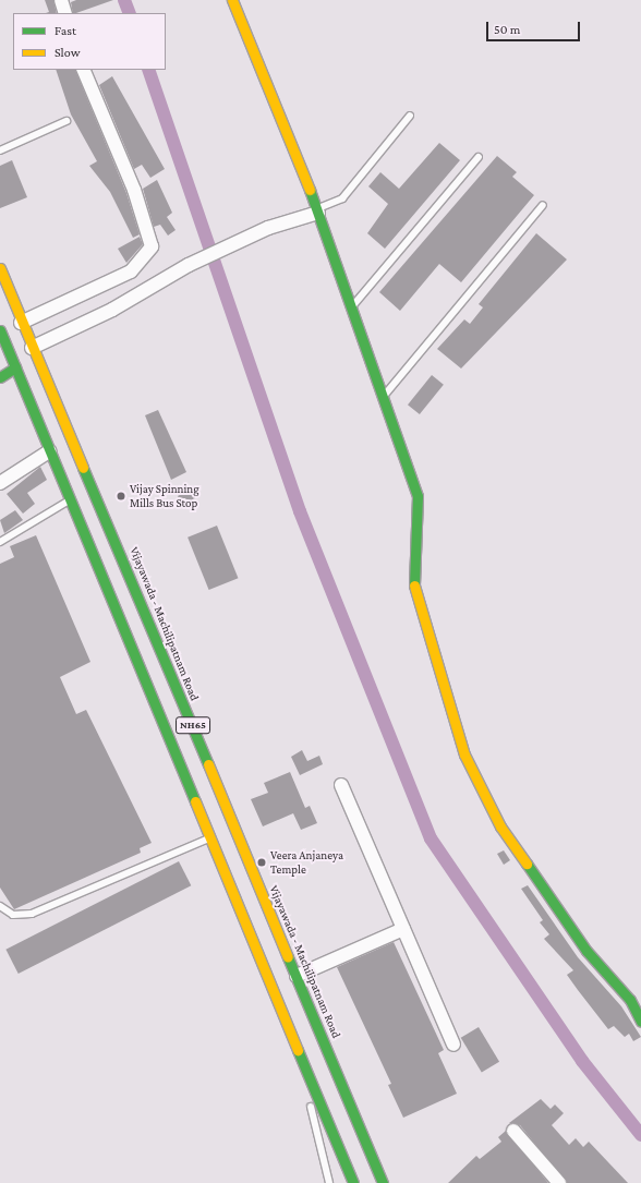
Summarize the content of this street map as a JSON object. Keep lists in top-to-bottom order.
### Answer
{
  "streets": {
    "main road": ["Vijayawada - Machilipatnam Road", "NH65"]
  },
  "places": ["Vijay Spinning Mills Bus Stop", "Veera Anjaneya Temple"],
  "legend": ["Fast", "Slow"],
  "scale_bar": "50 m"
}
